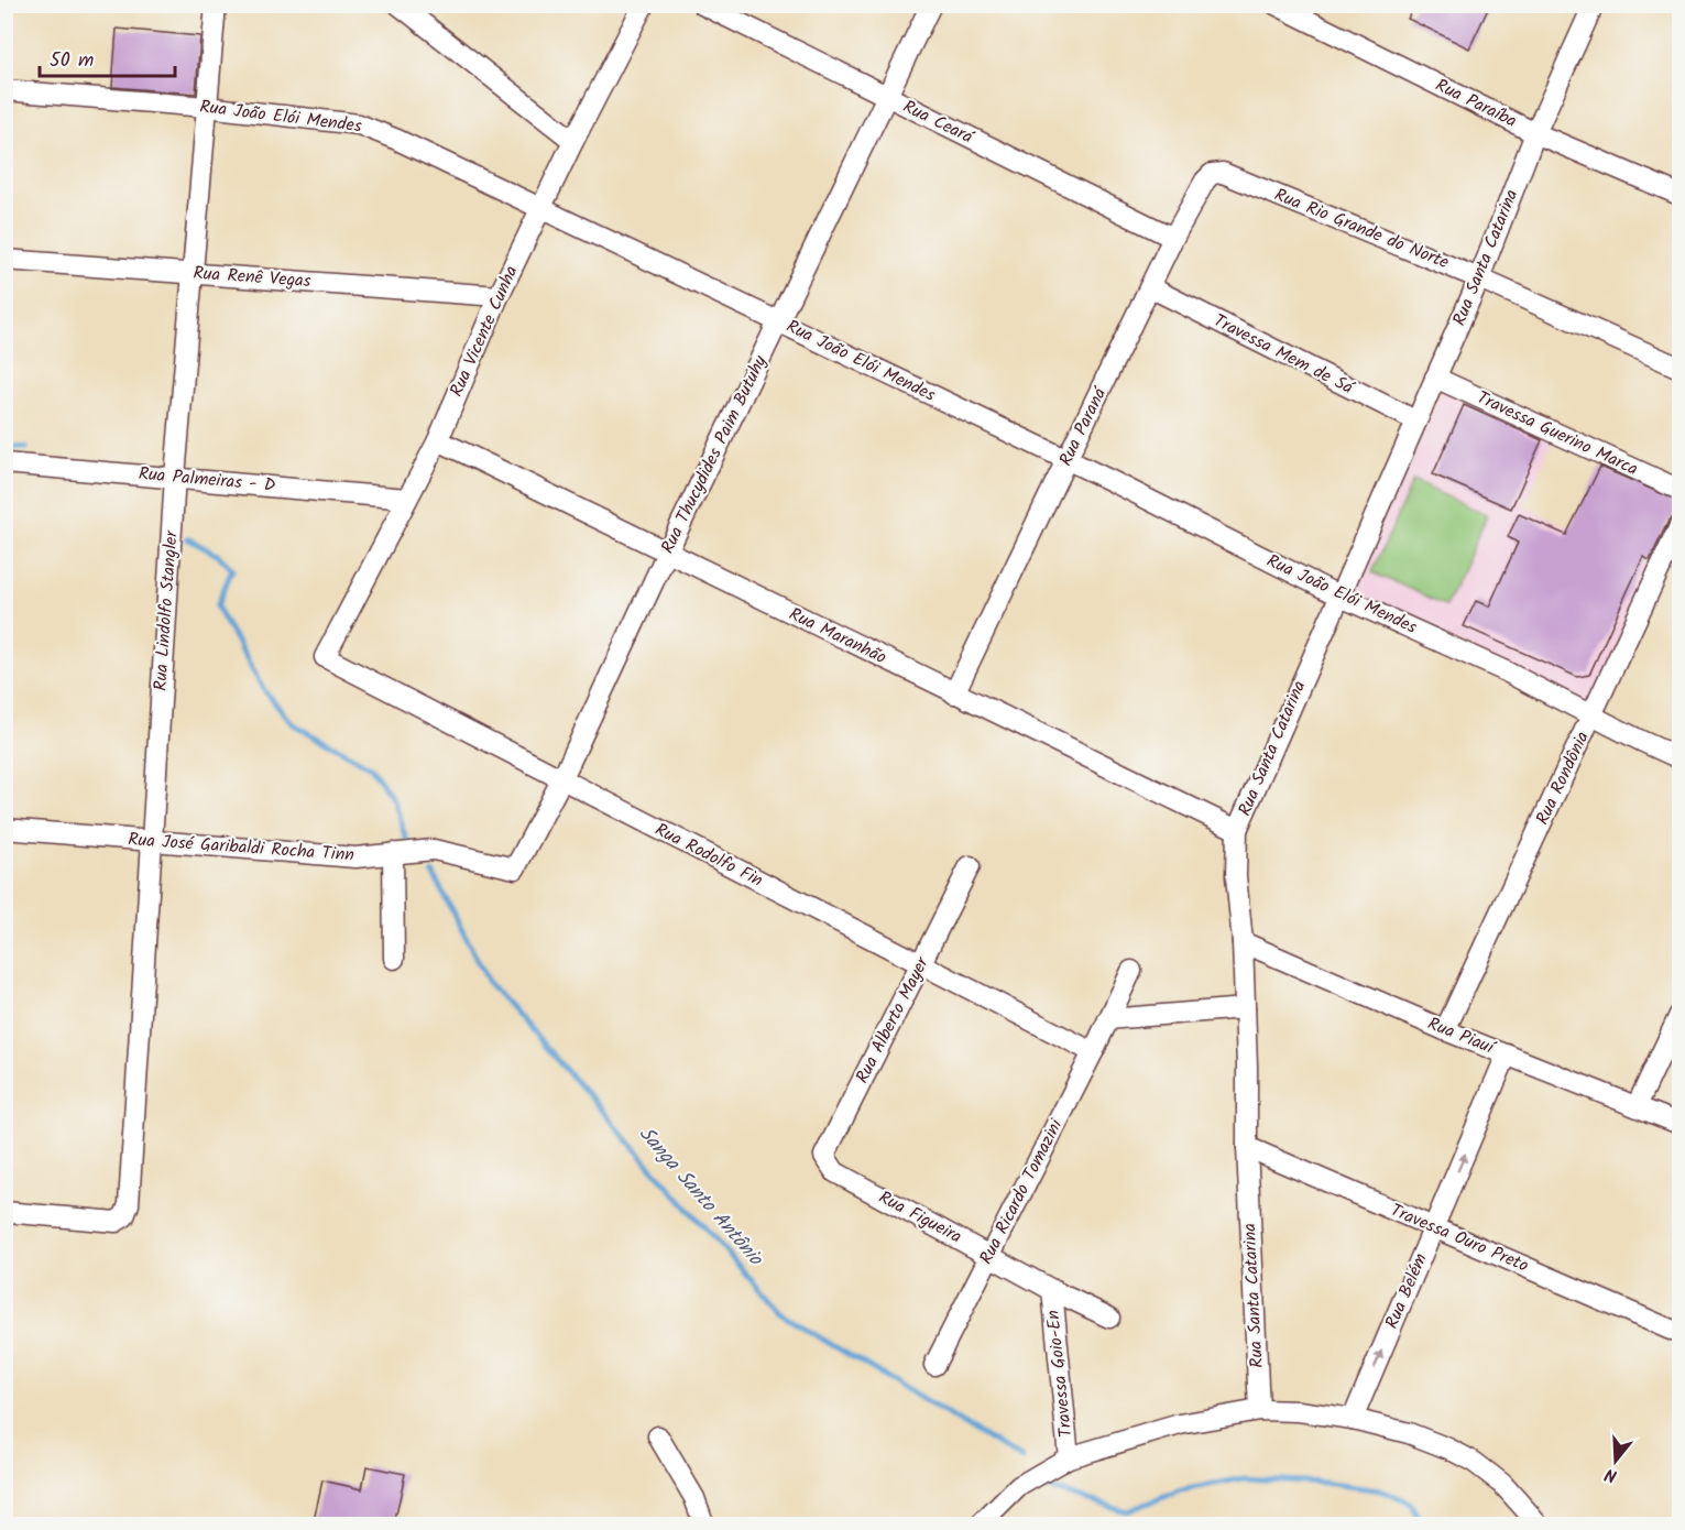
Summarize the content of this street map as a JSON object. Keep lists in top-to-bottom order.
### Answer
{
  "streets": {
    "street": [
      "Rua Paraíba",
      "Rua João Elói Mendes",
      "Rua Ceará",
      "Rua Rio Grande do Norte",
      "Rua Santa Catarina",
      "Rua Renê Vegas",
      "Rua Vicente Cunha",
      "Travessa Mem de Sá",
      "Rua Paraná",
      "Travessa Guerino Marca",
      "Rua Thucydides Paim Butuhy",
      "Rua Palmeiras - D",
      "Rua Lindolfo Stangler",
      "Rua Maranhão",
      "Rua Rondônia",
      "Rua José Garibaldi Rocha Tinn",
      "Rua Rodolfo Fin",
      "Rua Alberto Mayer",
      "Rua Piauí",
      "Rua Ricardo Tomazini",
      "Rua Figueira",
      "Travessa Ouro Preto",
      "Rua Belém",
      "Travessa Goio-En"
    ]
  },
  "crossings": [
    ["Rua Paraíba", "Rua Santa Catarina"],
    ["Rua João Elói Mendes", "Rua Santa Catarina"],
    ["Rua João Elói Mendes", "Rua Vicente Cunha"],
    ["Rua João Elói Mendes", "Rua Paraná"],
    ["Rua João Elói Mendes", "Rua Thucydides Paim Butuhy"],
    ["Rua João Elói Mendes", "Rua Lindolfo Stangler"],
    ["Rua João Elói Mendes", "Rua Rondônia"],
    ["Rua Ceará", "Rua Paraná"],
    ["Rua Ceará", "Rua Thucydides Paim Butuhy"],
    ["Rua Rio Grande do Norte", "Rua Santa Catarina"],
    ["Rua Rio Grande do Norte", "Rua Paraná"],
    ["Rua Santa Catarina", "Travessa Mem de Sá"],
    ["Rua Santa Catarina", "Travessa Guerino Marca"],
    ["Rua Santa Catarina", "Rua Maranhão"],
    ["Rua Santa Catarina", "Rua Piauí"],
    ["Rua Santa Catarina", "Travessa Ouro Preto"],
    ["Rua Renê Vegas", "Rua Vicente Cunha"],
    ["Rua Renê Vegas", "Rua Lindolfo Stangler"],
    ["Rua Vicente Cunha", "Rua Palmeiras - D"],
    ["Rua Vicente Cunha", "Rua Maranhão"],
    ["Rua Vicente Cunha", "Rua Rodolfo Fin"],
    ["Travessa Mem de Sá", "Rua Paraná"],
    ["Rua Paraná", "Rua Maranhão"],
    ["Rua Thucydides Paim Butuhy", "Rua Maranhão"],
    ["Rua Thucydides Paim Butuhy", "Rua José Garibaldi Rocha Tinn"],
    ["Rua Thucydides Paim Butuhy", "Rua Rodolfo Fin"],
    ["Rua Palmeiras - D", "Rua Lindolfo Stangler"],
    ["Rua Lindolfo Stangler", "Rua José Garibaldi Rocha Tinn"],
    ["Rua Rondônia", "Rua Piauí"],
    ["Rua Rodolfo Fin", "Rua Alberto Mayer"],
    ["Rua Rodolfo Fin", "Rua Ricardo Tomazini"],
    ["Rua Alberto Mayer", "Rua Figueira"],
    ["Rua Piauí", "Rua Belém"],
    ["Rua Ricardo Tomazini", "Rua Figueira"],
    ["Rua Figueira", "Travessa Goio-En"],
    ["Travessa Ouro Preto", "Rua Belém"]
  ],
  "one_way": ["Rua Belém"],
  "water": ["Sanga Santo Antônio"],
  "scale_bar": "50 m",
  "north": "bottom"
}
